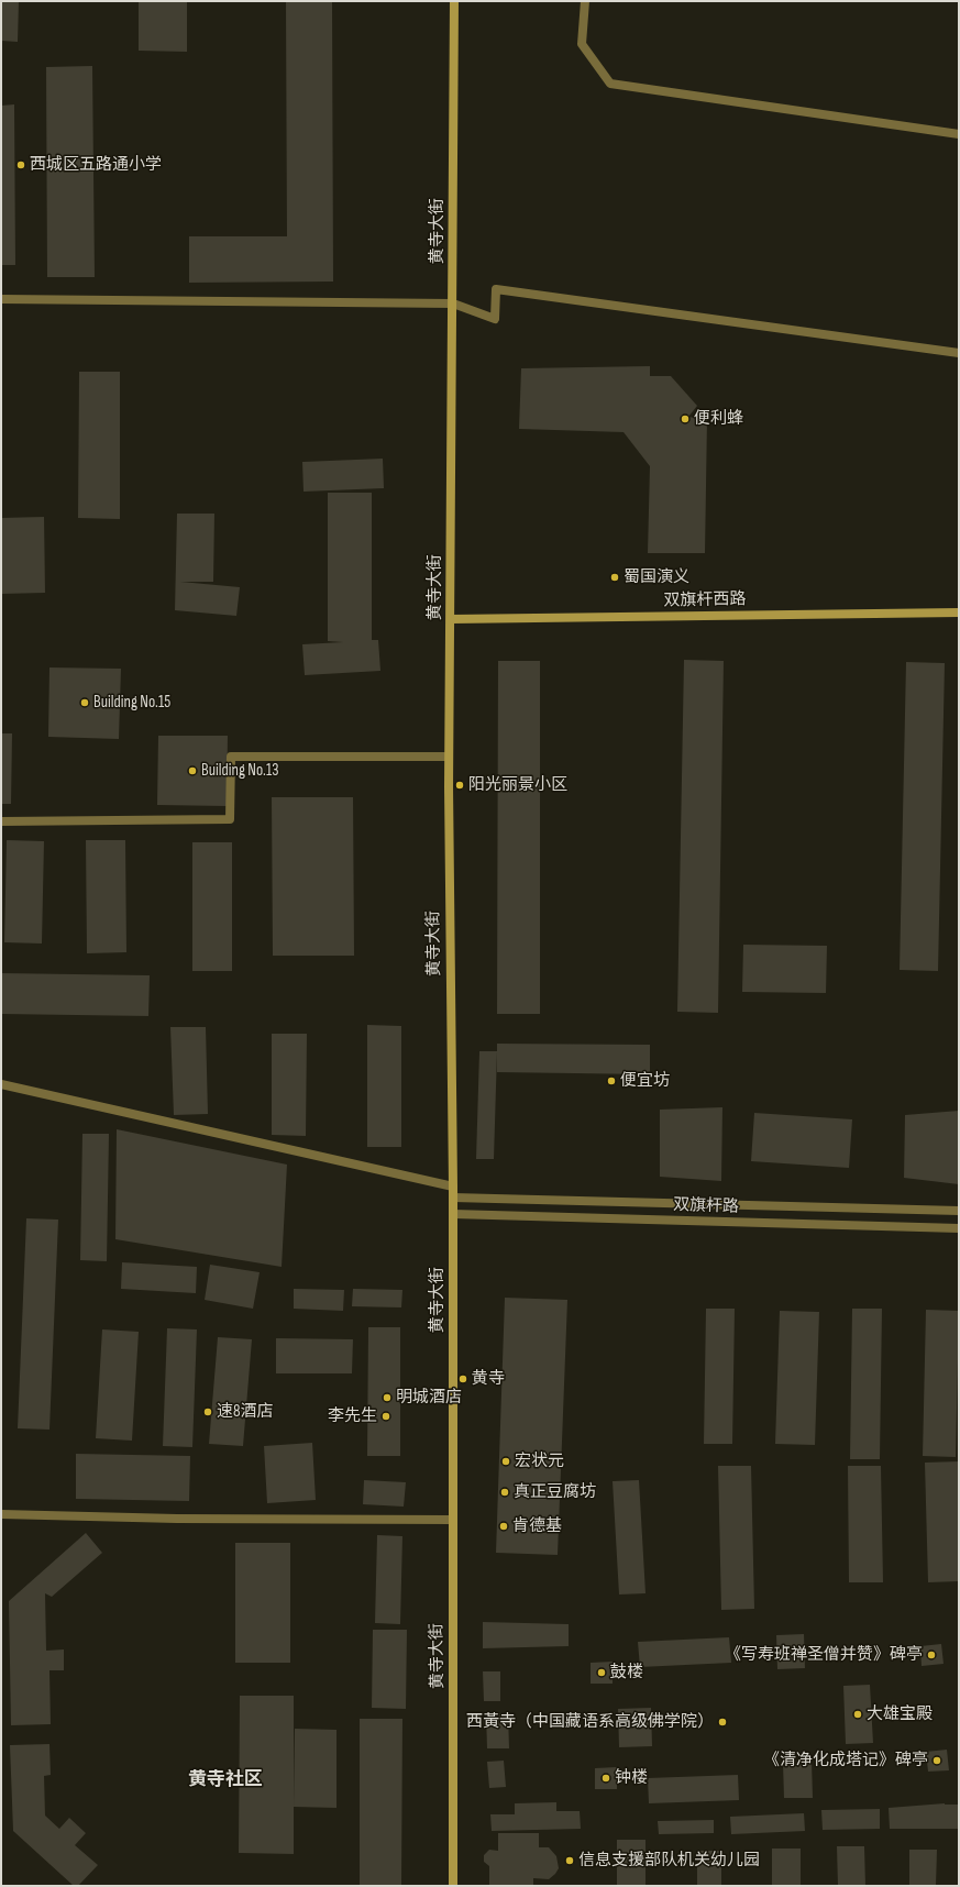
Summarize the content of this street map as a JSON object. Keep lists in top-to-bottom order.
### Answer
{
  "streets": {
    "street": ["黄寺大街", "双旗杆西路", "双旗杆路"]
  },
  "crossings": [
    ["黄寺大街", "双旗杆西路"],
    ["黄寺大街", "双旗杆路"]
  ],
  "districts": ["黄寺社区"],
  "places": [
    "西城区五路通小学",
    "便利蜂",
    "蜀国演义",
    "Building No.15",
    "Building No.13",
    "阳光丽景小区",
    "便宜坊",
    "黄寺",
    "明城酒店",
    "速8酒店",
    "李先生",
    "宏状元",
    "真正豆腐坊",
    "肯德基",
    "《写寿班禅圣僧并赞》碑亭",
    "鼓楼",
    "大雄宝殿",
    "西黃寺（中国藏语系高级佛学院）",
    "《清净化成塔记》碑亭",
    "钟楼",
    "信息支援部队机关幼儿园"
  ]
}
